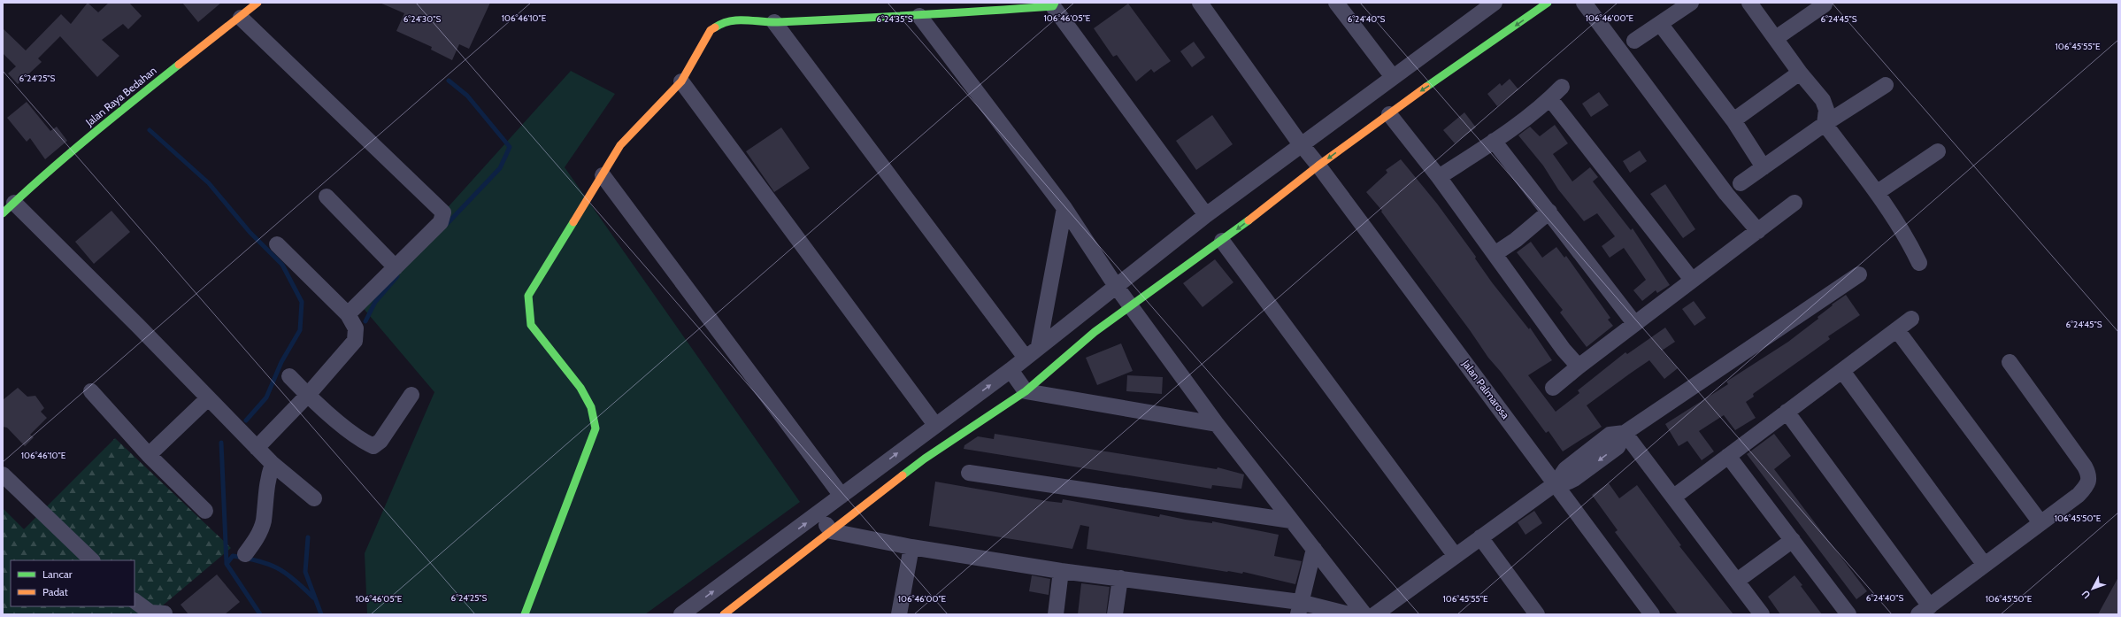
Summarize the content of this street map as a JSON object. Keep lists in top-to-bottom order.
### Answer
{
  "streets": {
    "street": ["Jalan Raya Bedahan", "Jalan Palmarosa"]
  },
  "legend": ["Lancar", "Padat"],
  "north": "bottom left",
  "coordinates": [
    "106°46'10\"E",
    "106°46'05\"E",
    "106°46'00\"E",
    "6°24'30\"S",
    "6°24'35\"S",
    "6°24'45\"S",
    "6°24'40\"S",
    "106°45'55\"E",
    "6°24'25\"S",
    "106°45'50\"E"
  ]
}
